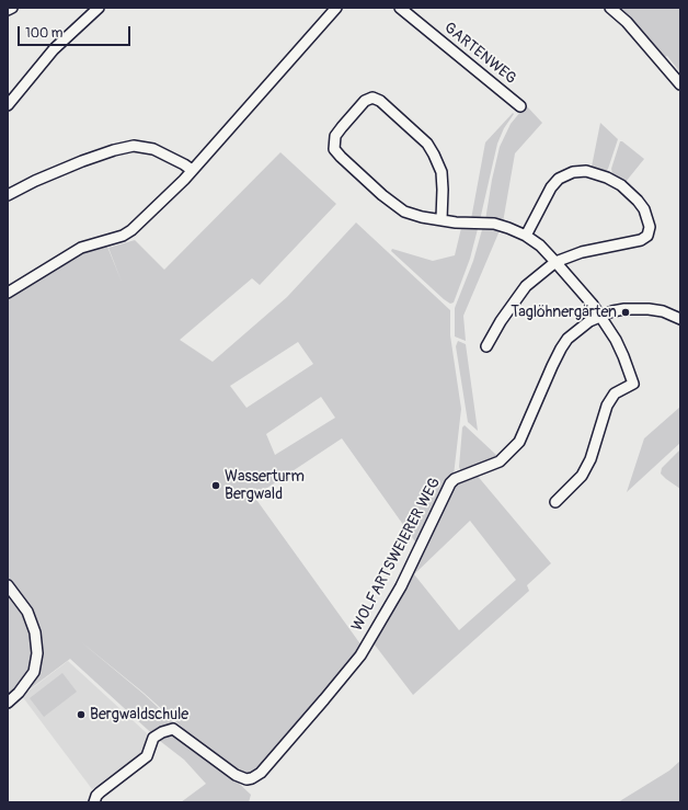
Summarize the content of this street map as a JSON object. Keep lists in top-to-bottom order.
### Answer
{
  "streets": {
    "street": ["GARTENWEG", "WOLFARTSWEIERER WEG"]
  },
  "places": ["Taglöhnergärten", "Wasserturm Bergwald", "Bergwaldschule"],
  "scale_bar": "100 m"
}
